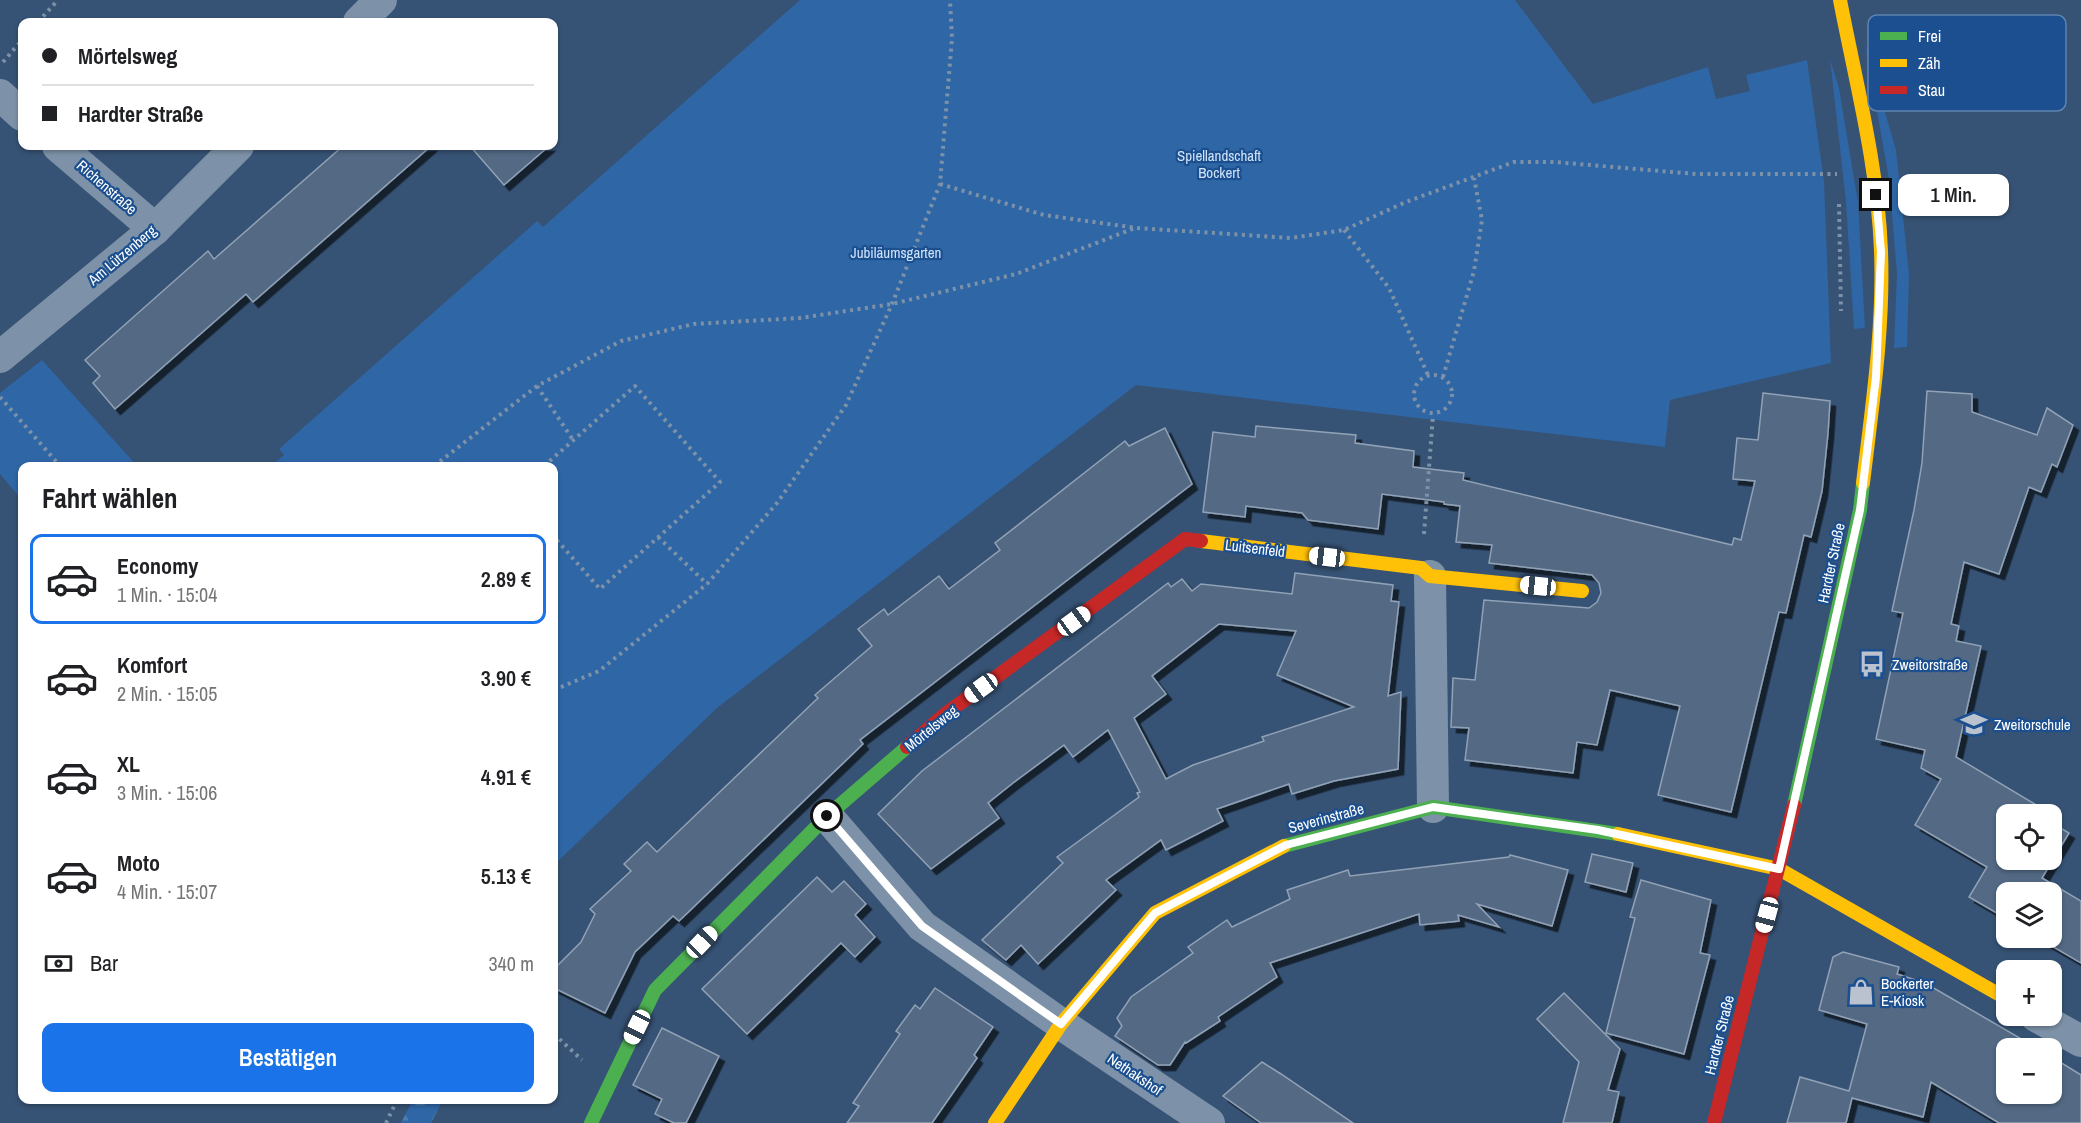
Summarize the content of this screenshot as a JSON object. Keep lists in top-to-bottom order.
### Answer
{
  "streets": {
    "street": [
      "Richenstraße",
      "Am Lützenberg",
      "Luitsenfeld",
      "Hardter Straße",
      "Mörtelsweg",
      "Severinstraße",
      "Nethakshof"
    ]
  },
  "crossings": [
    ["Richenstraße", "Am Lützenberg"],
    ["Luitsenfeld", "Mörtelsweg"],
    ["Hardter Straße", "Severinstraße"],
    ["Severinstraße", "Nethakshof"]
  ],
  "parks": ["Spiellandschaft Bockert", "Jubiläumsgarten"],
  "places": {
    "bus stop": ["Zweitorstraße"],
    "school or university": ["Zweitorschule"],
    "shop": ["Bockerter E-Kiosk"]
  },
  "legend": ["Frei", "Zäh", "Stau"],
  "page": {
    "banner": ["Mörtelsweg", "Hardter Straße"],
    "bubble": "1 Min.",
    "heading": "Fahrt wählen",
    "list": [
      {
        "name": "Economy",
        "note": "1 Min. · 15:04",
        "value": "2.89 €"
      },
      {
        "name": "Komfort",
        "note": "2 Min. · 15:05",
        "value": "3.90 €"
      },
      {
        "name": "XL",
        "note": "3 Min. · 15:06",
        "value": "4.91 €"
      },
      {
        "name": "Moto",
        "note": "4 Min. · 15:07",
        "value": "5.13 €"
      }
    ],
    "map_buttons": ["+", "−"],
    "pay": ["Bar", "340 m"],
    "buttons": "Bestätigen"
  }
}
